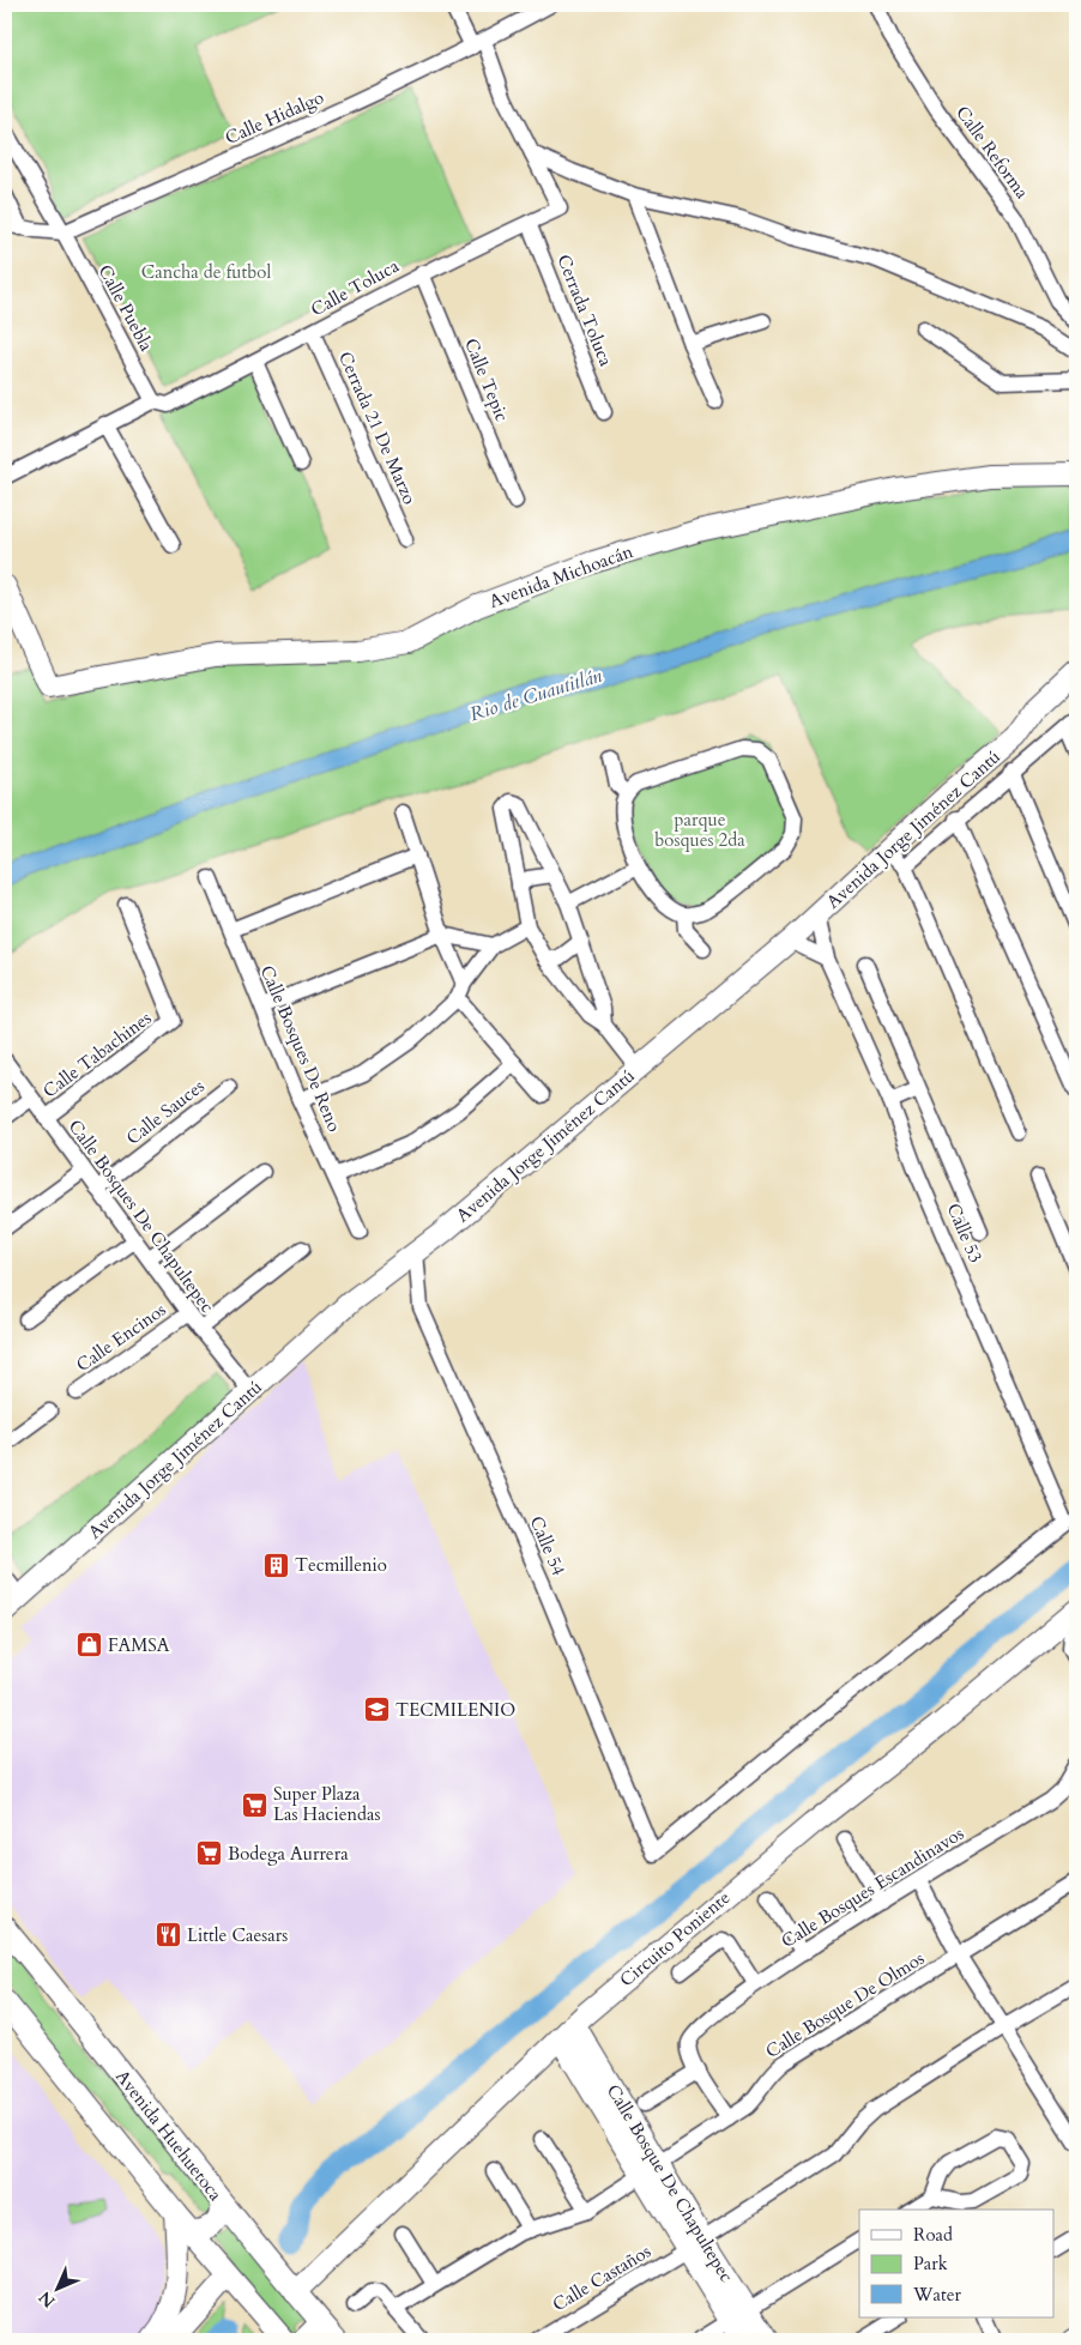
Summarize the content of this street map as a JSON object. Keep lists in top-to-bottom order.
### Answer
{
  "streets": {
    "main road": [
      "Avenida Michoacán",
      "Avenida Jorge Jiménez Cantú",
      "Circuito Poniente",
      "Avenida Huehuetoca",
      "Calle Bosque De Chapultepec"
    ],
    "street": [
      "Calle Hidalgo",
      "Calle Reforma",
      "Calle Toluca",
      "Calle Puebla",
      "Cerrada Toluca",
      "Calle Tepic",
      "Cerrada 21 De Marzo",
      "Calle Bosques De Reno",
      "Calle Tabachines",
      "Calle Sauces",
      "Calle Bosques De Chapultepec",
      "Calle 53",
      "Calle Encinos",
      "Calle 54",
      "Calle Bosques Escandinavos",
      "Calle Bosque De Olmos",
      "Calle Castaños"
    ]
  },
  "crossings": [
    ["Calle Hidalgo", "Calle Toluca"],
    ["Calle Hidalgo", "Calle Puebla"],
    ["Calle Toluca", "Calle Puebla"],
    ["Calle Toluca", "Cerrada Toluca"],
    ["Calle Toluca", "Calle Tepic"],
    ["Calle Toluca", "Cerrada 21 De Marzo"],
    ["Avenida Jorge Jiménez Cantú", "Calle Bosques De Chapultepec"],
    ["Avenida Jorge Jiménez Cantú", "Calle 53"],
    ["Avenida Jorge Jiménez Cantú", "Calle 54"],
    ["Calle Tabachines", "Calle Bosques De Chapultepec"],
    ["Calle Sauces", "Calle Bosques De Chapultepec"],
    ["Calle Bosques De Chapultepec", "Calle Encinos"],
    ["Calle 53", "Calle 54"],
    ["Circuito Poniente", "Avenida Huehuetoca"],
    ["Circuito Poniente", "Calle Bosque De Chapultepec"],
    ["Calle Bosque De Olmos", "Calle Bosque De Chapultepec"],
    ["Calle Bosque De Chapultepec", "Calle Castaños"]
  ],
  "water": ["Rio de Cuautitlán"],
  "parks": ["Cancha de futbol", "parque bosques 2da"],
  "places": {
    "building": ["Tecmillenio"],
    "shop": ["FAMSA"],
    "school or university": ["TECMILENIO"],
    "supermarket": ["Super Plaza Las Haciendas", "Bodega Aurrera"],
    "restaurant": ["Little Caesars"]
  },
  "legend": ["Road", "Park", "Water"],
  "north": "bottom left"
}
